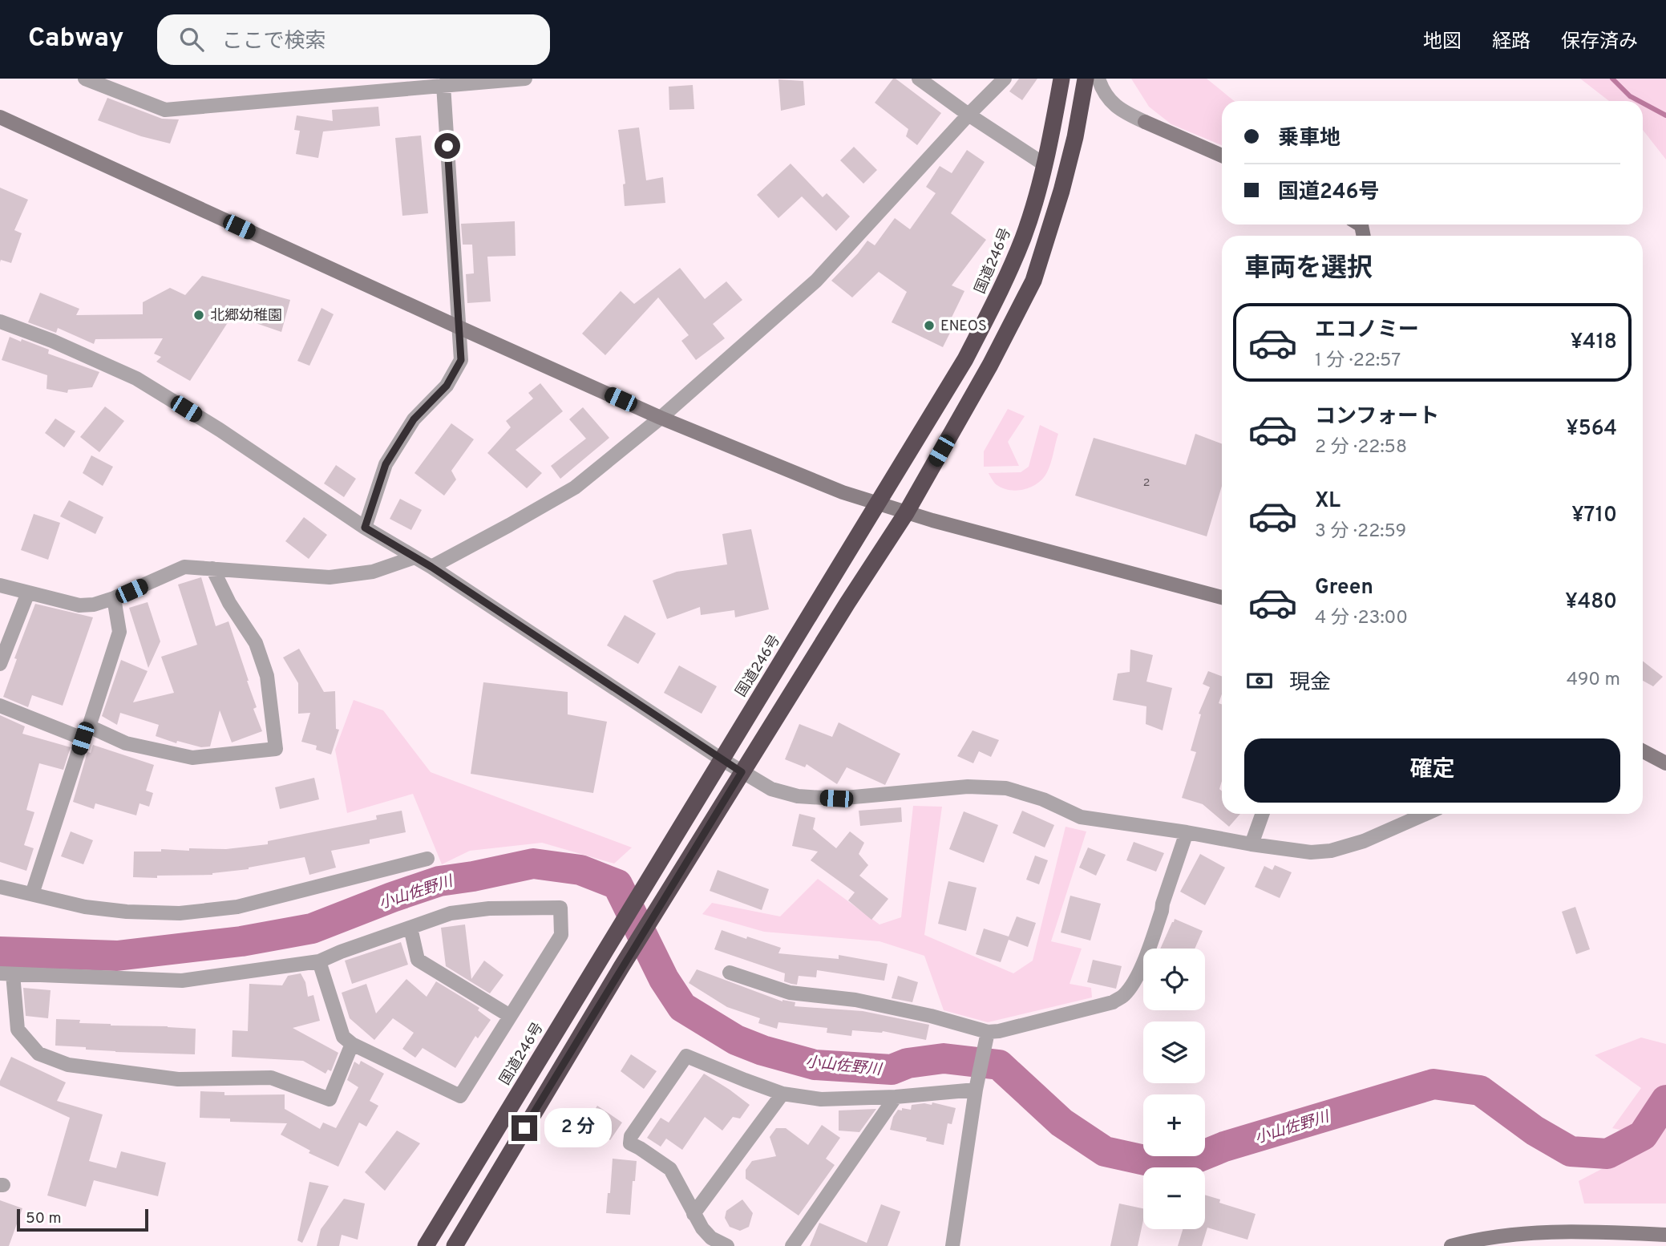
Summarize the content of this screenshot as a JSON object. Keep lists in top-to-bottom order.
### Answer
{
  "streets": {
    "highway": ["国道246号"]
  },
  "water": ["小山佐野川"],
  "places": ["北郷幼稚園", "ENEOS"],
  "house_numbers": ["2"],
  "scale_bar": "50 m",
  "page": {
    "header": "Cabway",
    "search": "ここで検索",
    "nav": ["地図", "経路", "保存済み"],
    "banner": ["乗車地", "国道246号"],
    "heading": "車両を選択",
    "list": [
      {
        "name": "エコノミー",
        "note": "1 分 · 22:57",
        "value": "¥418"
      },
      {
        "name": "コンフォート",
        "note": "2 分 · 22:58",
        "value": "¥564"
      },
      {
        "name": "XL",
        "note": "3 分 · 22:59",
        "value": "¥710"
      },
      {
        "name": "Green",
        "note": "4 分 · 23:00",
        "value": "¥480"
      }
    ],
    "pay": ["現金", "490 m"],
    "buttons": "確定",
    "map_buttons": ["+", "−"],
    "bubble": "2 分",
    "scale": "50 m"
  }
}
